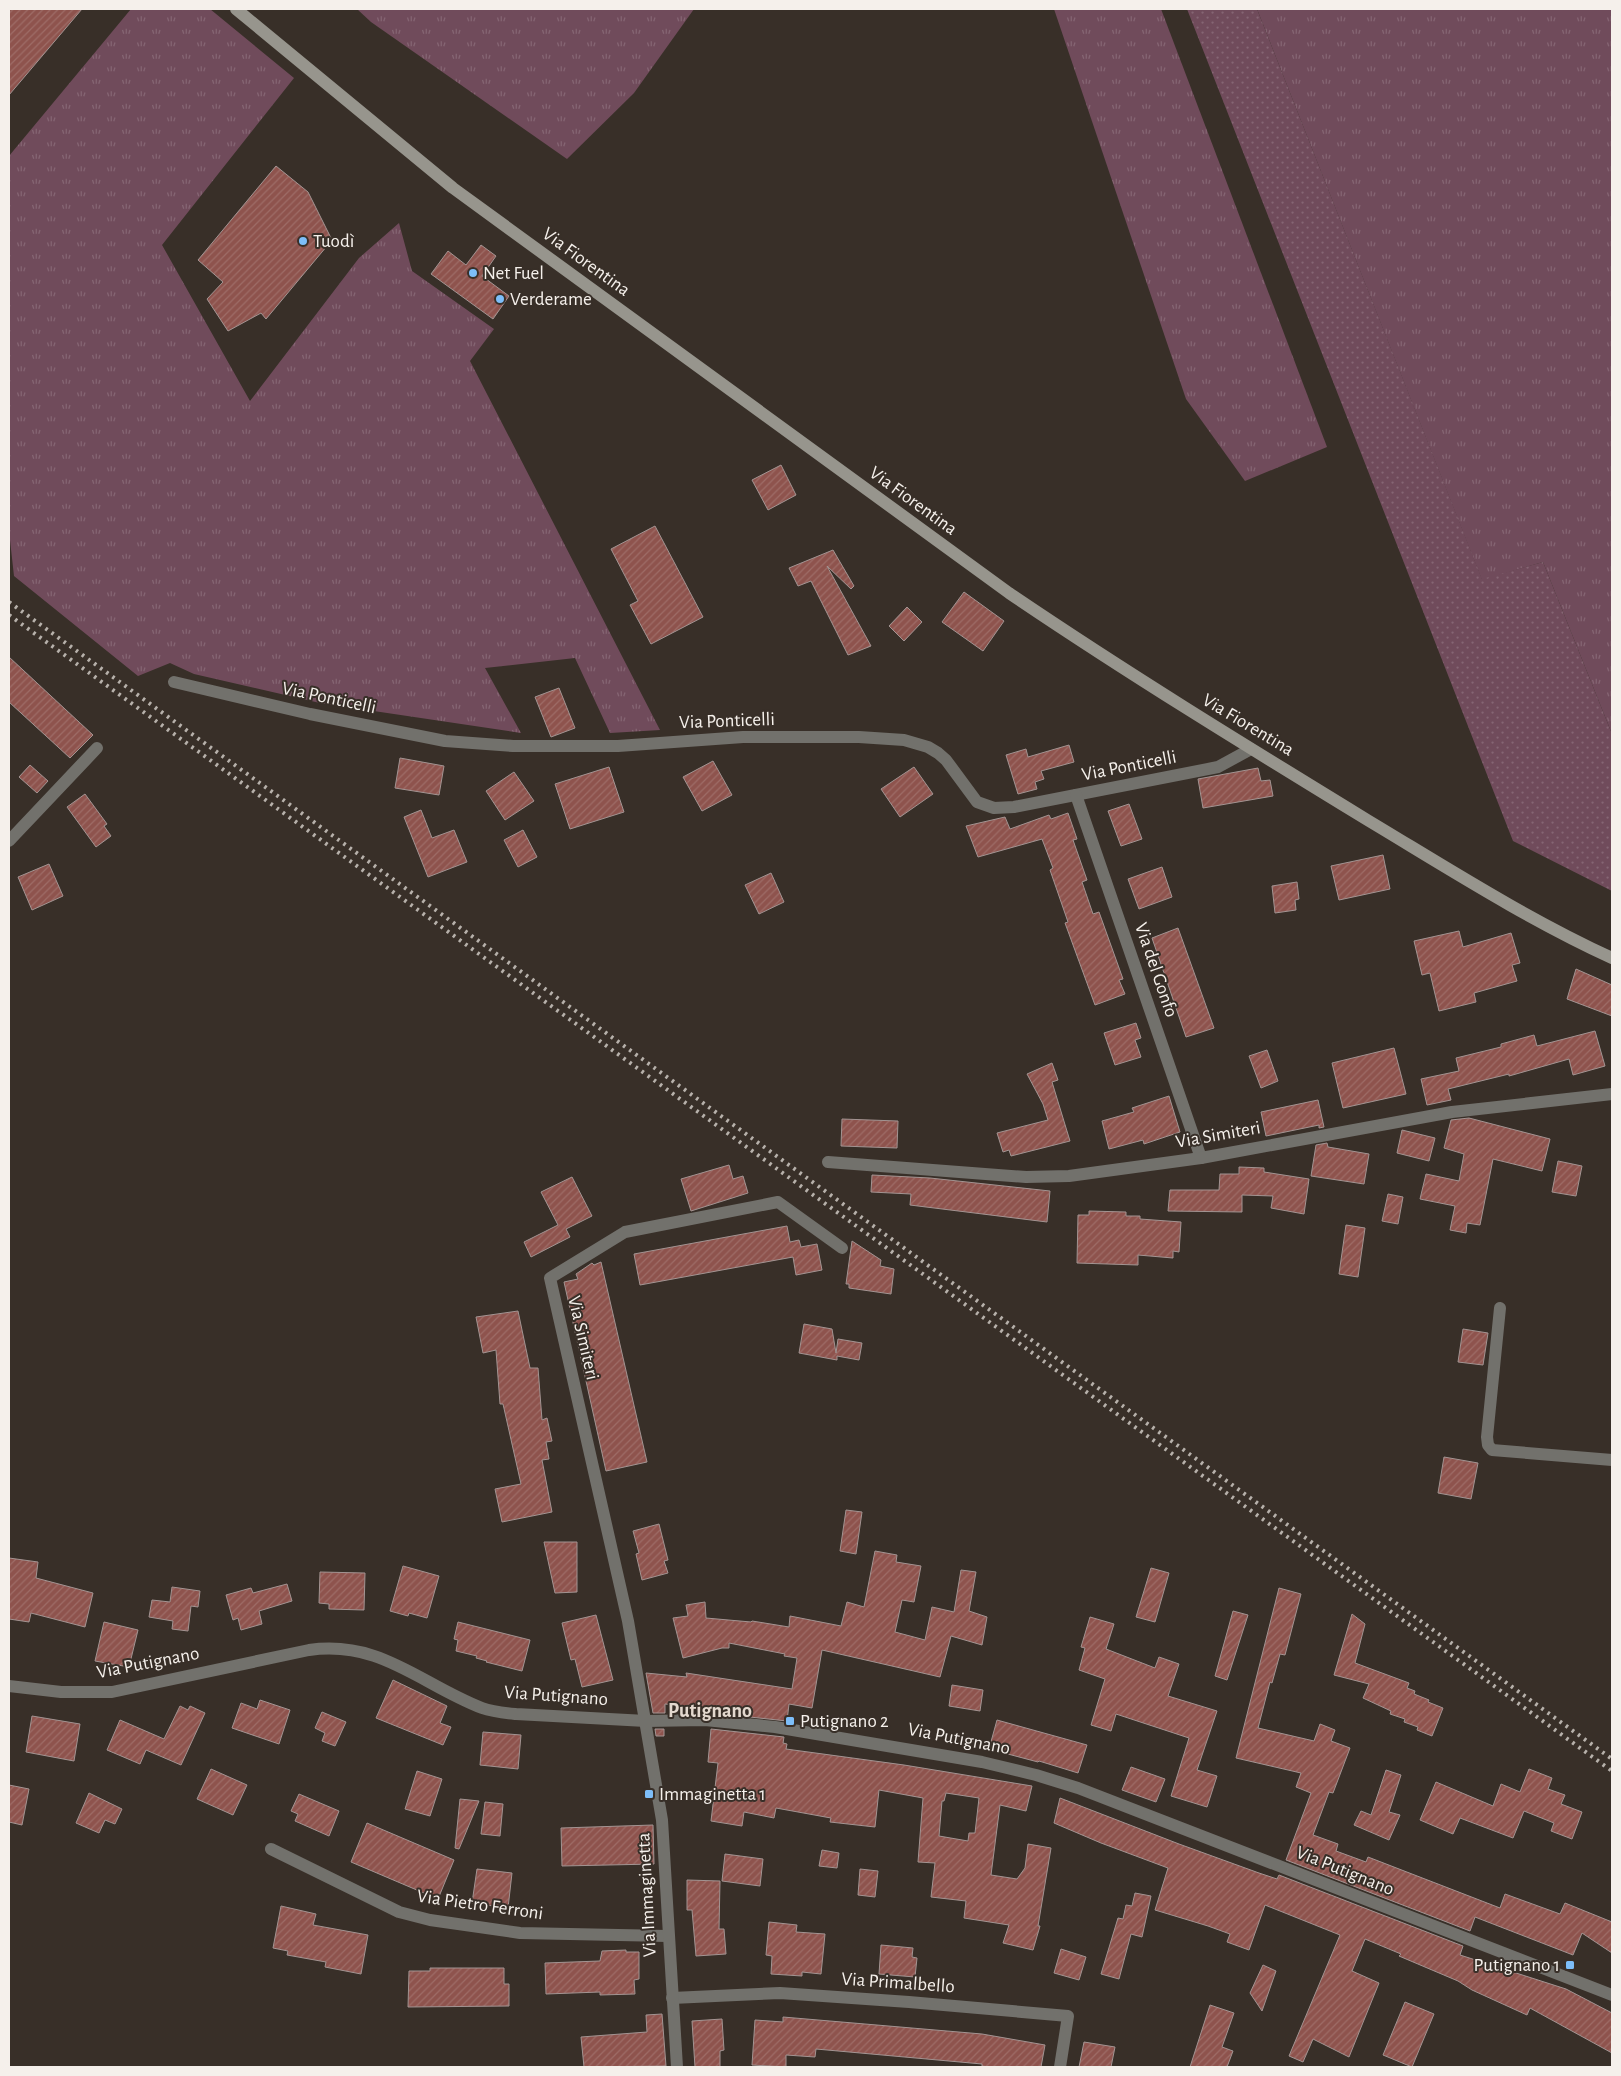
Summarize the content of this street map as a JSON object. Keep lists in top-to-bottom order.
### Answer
{
  "streets": {
    "main road": ["Via Fiorentina"],
    "street": [
      "Via Ponticelli",
      "Via del Gonfo",
      "Via Simiteri",
      "Via Putignano",
      "Via Immaginetta",
      "Via Pietro Ferroni",
      "Via Primalbello"
    ]
  },
  "crossings": [
    ["Via Fiorentina", "Via Ponticelli"],
    ["Via Ponticelli", "Via del Gonfo"],
    ["Via del Gonfo", "Via Simiteri"],
    ["Via Simiteri", "Via Putignano"],
    ["Via Simiteri", "Via Immaginetta"],
    ["Via Putignano", "Via Immaginetta"],
    ["Via Immaginetta", "Via Pietro Ferroni"],
    ["Via Immaginetta", "Via Primalbello"]
  ],
  "districts": ["Putignano"],
  "places": {
    "other": ["Tuodì", "Net Fuel", "Verderame"],
    "transit": ["Putignano 2", "Immaginetta 1", "Putignano 1"]
  }
}
